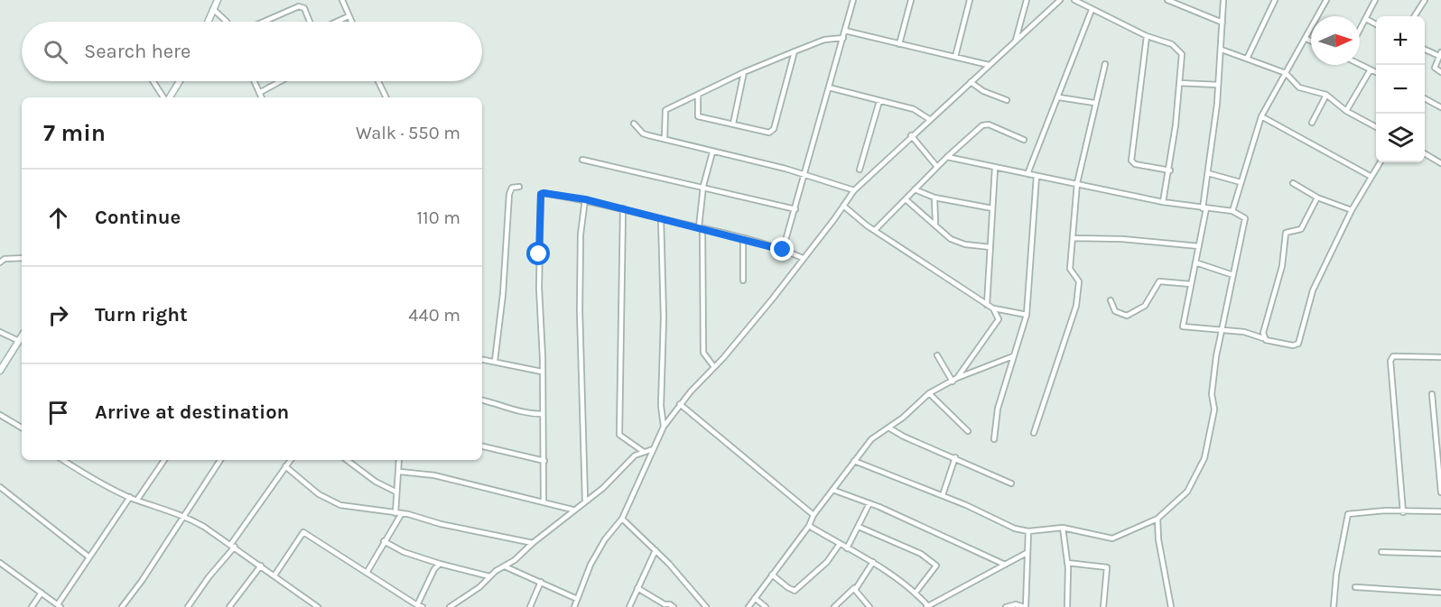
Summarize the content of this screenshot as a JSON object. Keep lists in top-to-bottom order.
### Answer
{
  "north": "right",
  "page": {
    "map_buttons": ["+", "−"],
    "search": "Search here",
    "heading": ["7 min", "Walk · 550 m"],
    "list": [
      ["Continue", "110 m"],
      ["Turn right", "440 m"],
      "Arrive at destination"
    ]
  }
}
